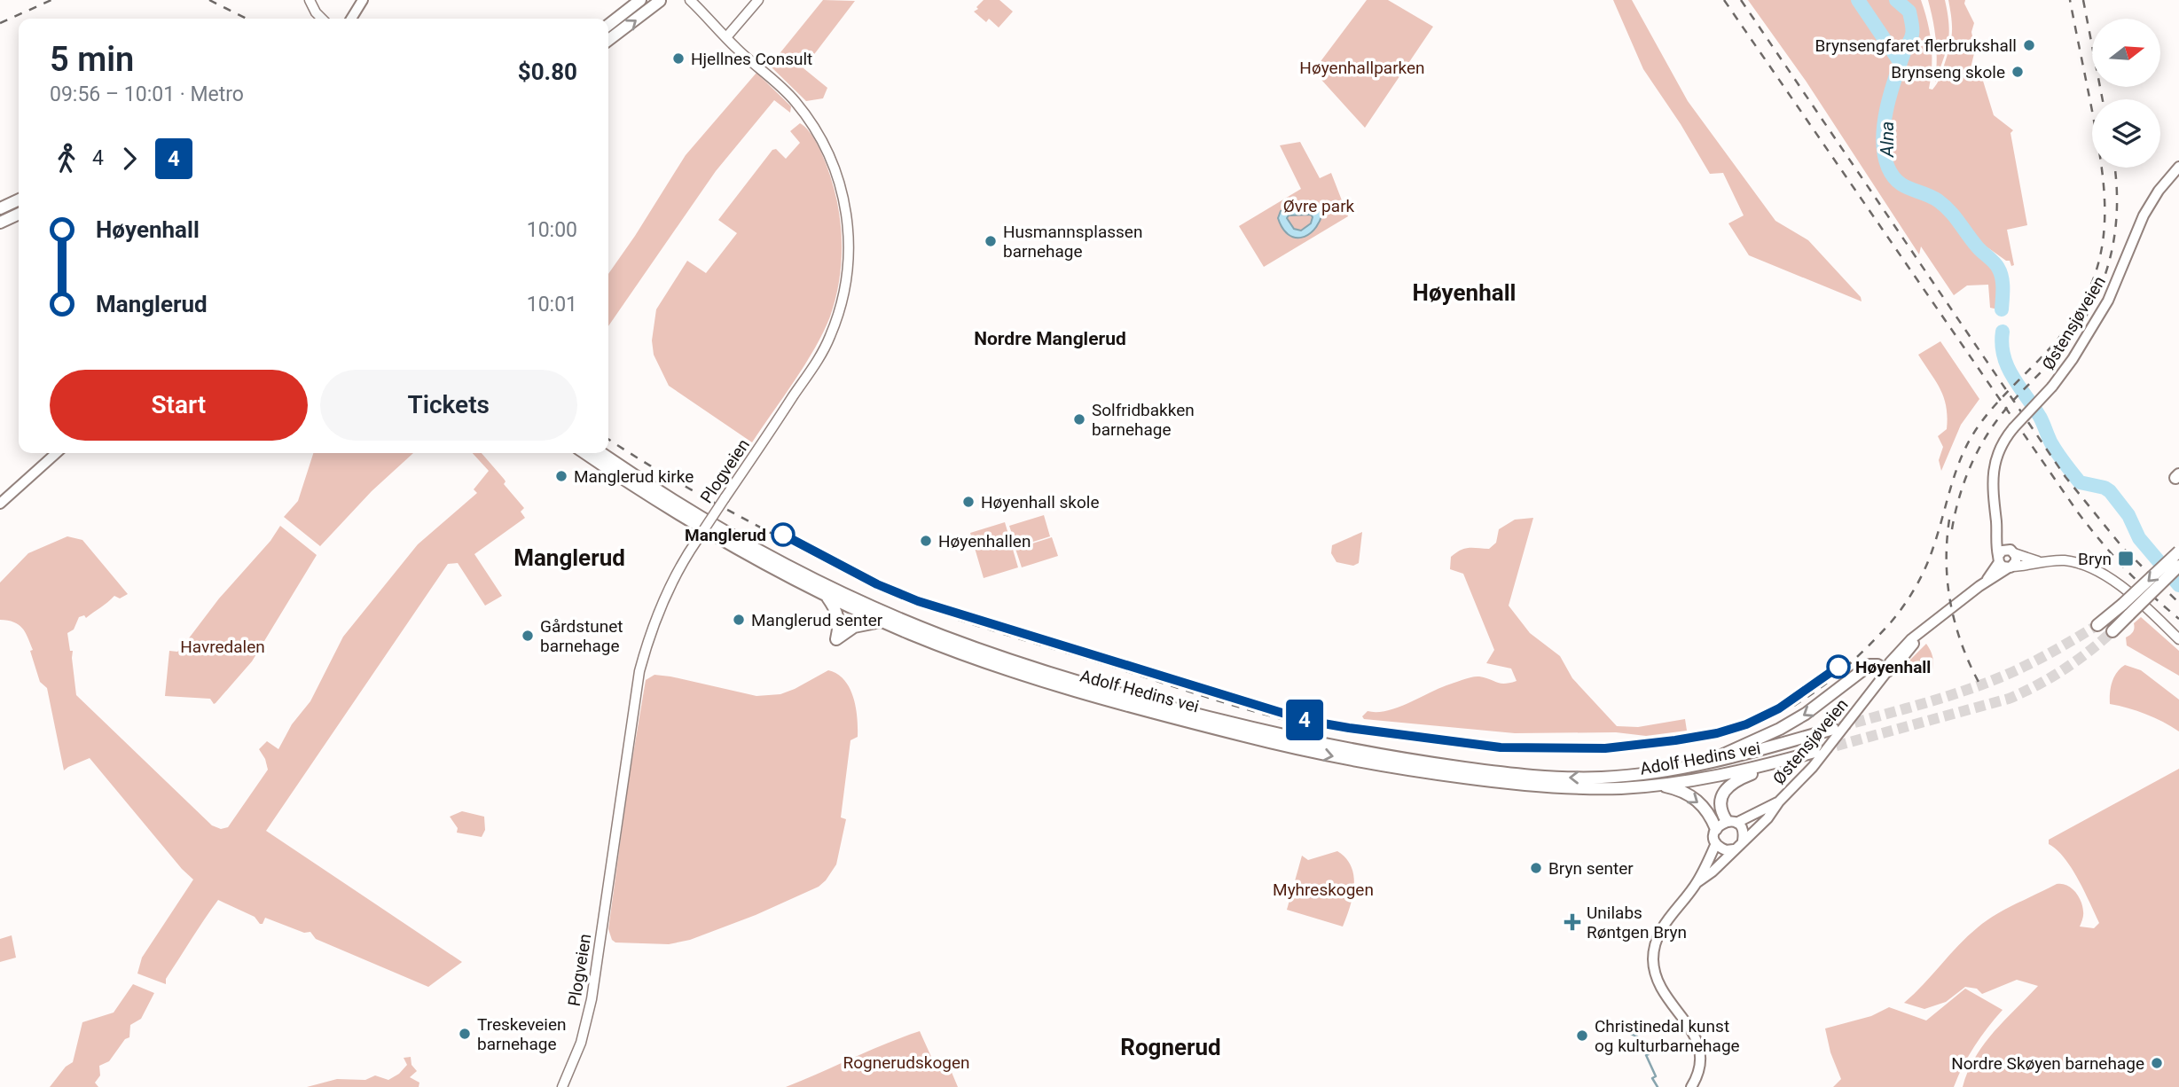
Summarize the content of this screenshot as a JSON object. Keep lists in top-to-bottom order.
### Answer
{
  "streets": {
    "highway": ["Adolf Hedins vei"],
    "main road": ["Østensjøveien"],
    "street": ["Plogveien"]
  },
  "districts": [
    "Høyenhall",
    "Nordre Manglerud",
    "Manglerud",
    "Rognerud"
  ],
  "water": ["Alna"],
  "parks": [
    "Høyenhallparken",
    "Øvre park",
    "Havredalen",
    "Myhreskogen",
    "Rognerudskogen"
  ],
  "places": {
    "other": [
      "Brynsengfaret flerbrukshall",
      "Hjellnes Consult",
      "Brynseng skole",
      "Husmannsplassen barnehage",
      "Solfridbakken barnehage",
      "Manglerud kirke",
      "Høyenhall skole",
      "Manglerud",
      "Høyenhallen",
      "Manglerud senter",
      "Gårdstunet barnehage",
      "Høyenhall",
      "Bryn senter",
      "Treskeveien barnehage",
      "Christinedal kunst og kulturbarnehage",
      "Nordre Skøyen barnehage"
    ],
    "transit": ["Bryn"],
    "health": ["Unilabs Røntgen Bryn"]
  },
  "lines": ["metro line 4"],
  "north": "right",
  "page": {
    "on_map": "4",
    "heading": ["5 min", "09:56 – 10:01 · Metro", "$0.80"],
    "legs": ["4", "4"],
    "list": [
      {
        "name": "Høyenhall",
        "value": "10:00"
      },
      {
        "name": "Manglerud",
        "value": "10:01"
      }
    ],
    "buttons": ["Start", "Tickets"]
  }
}
